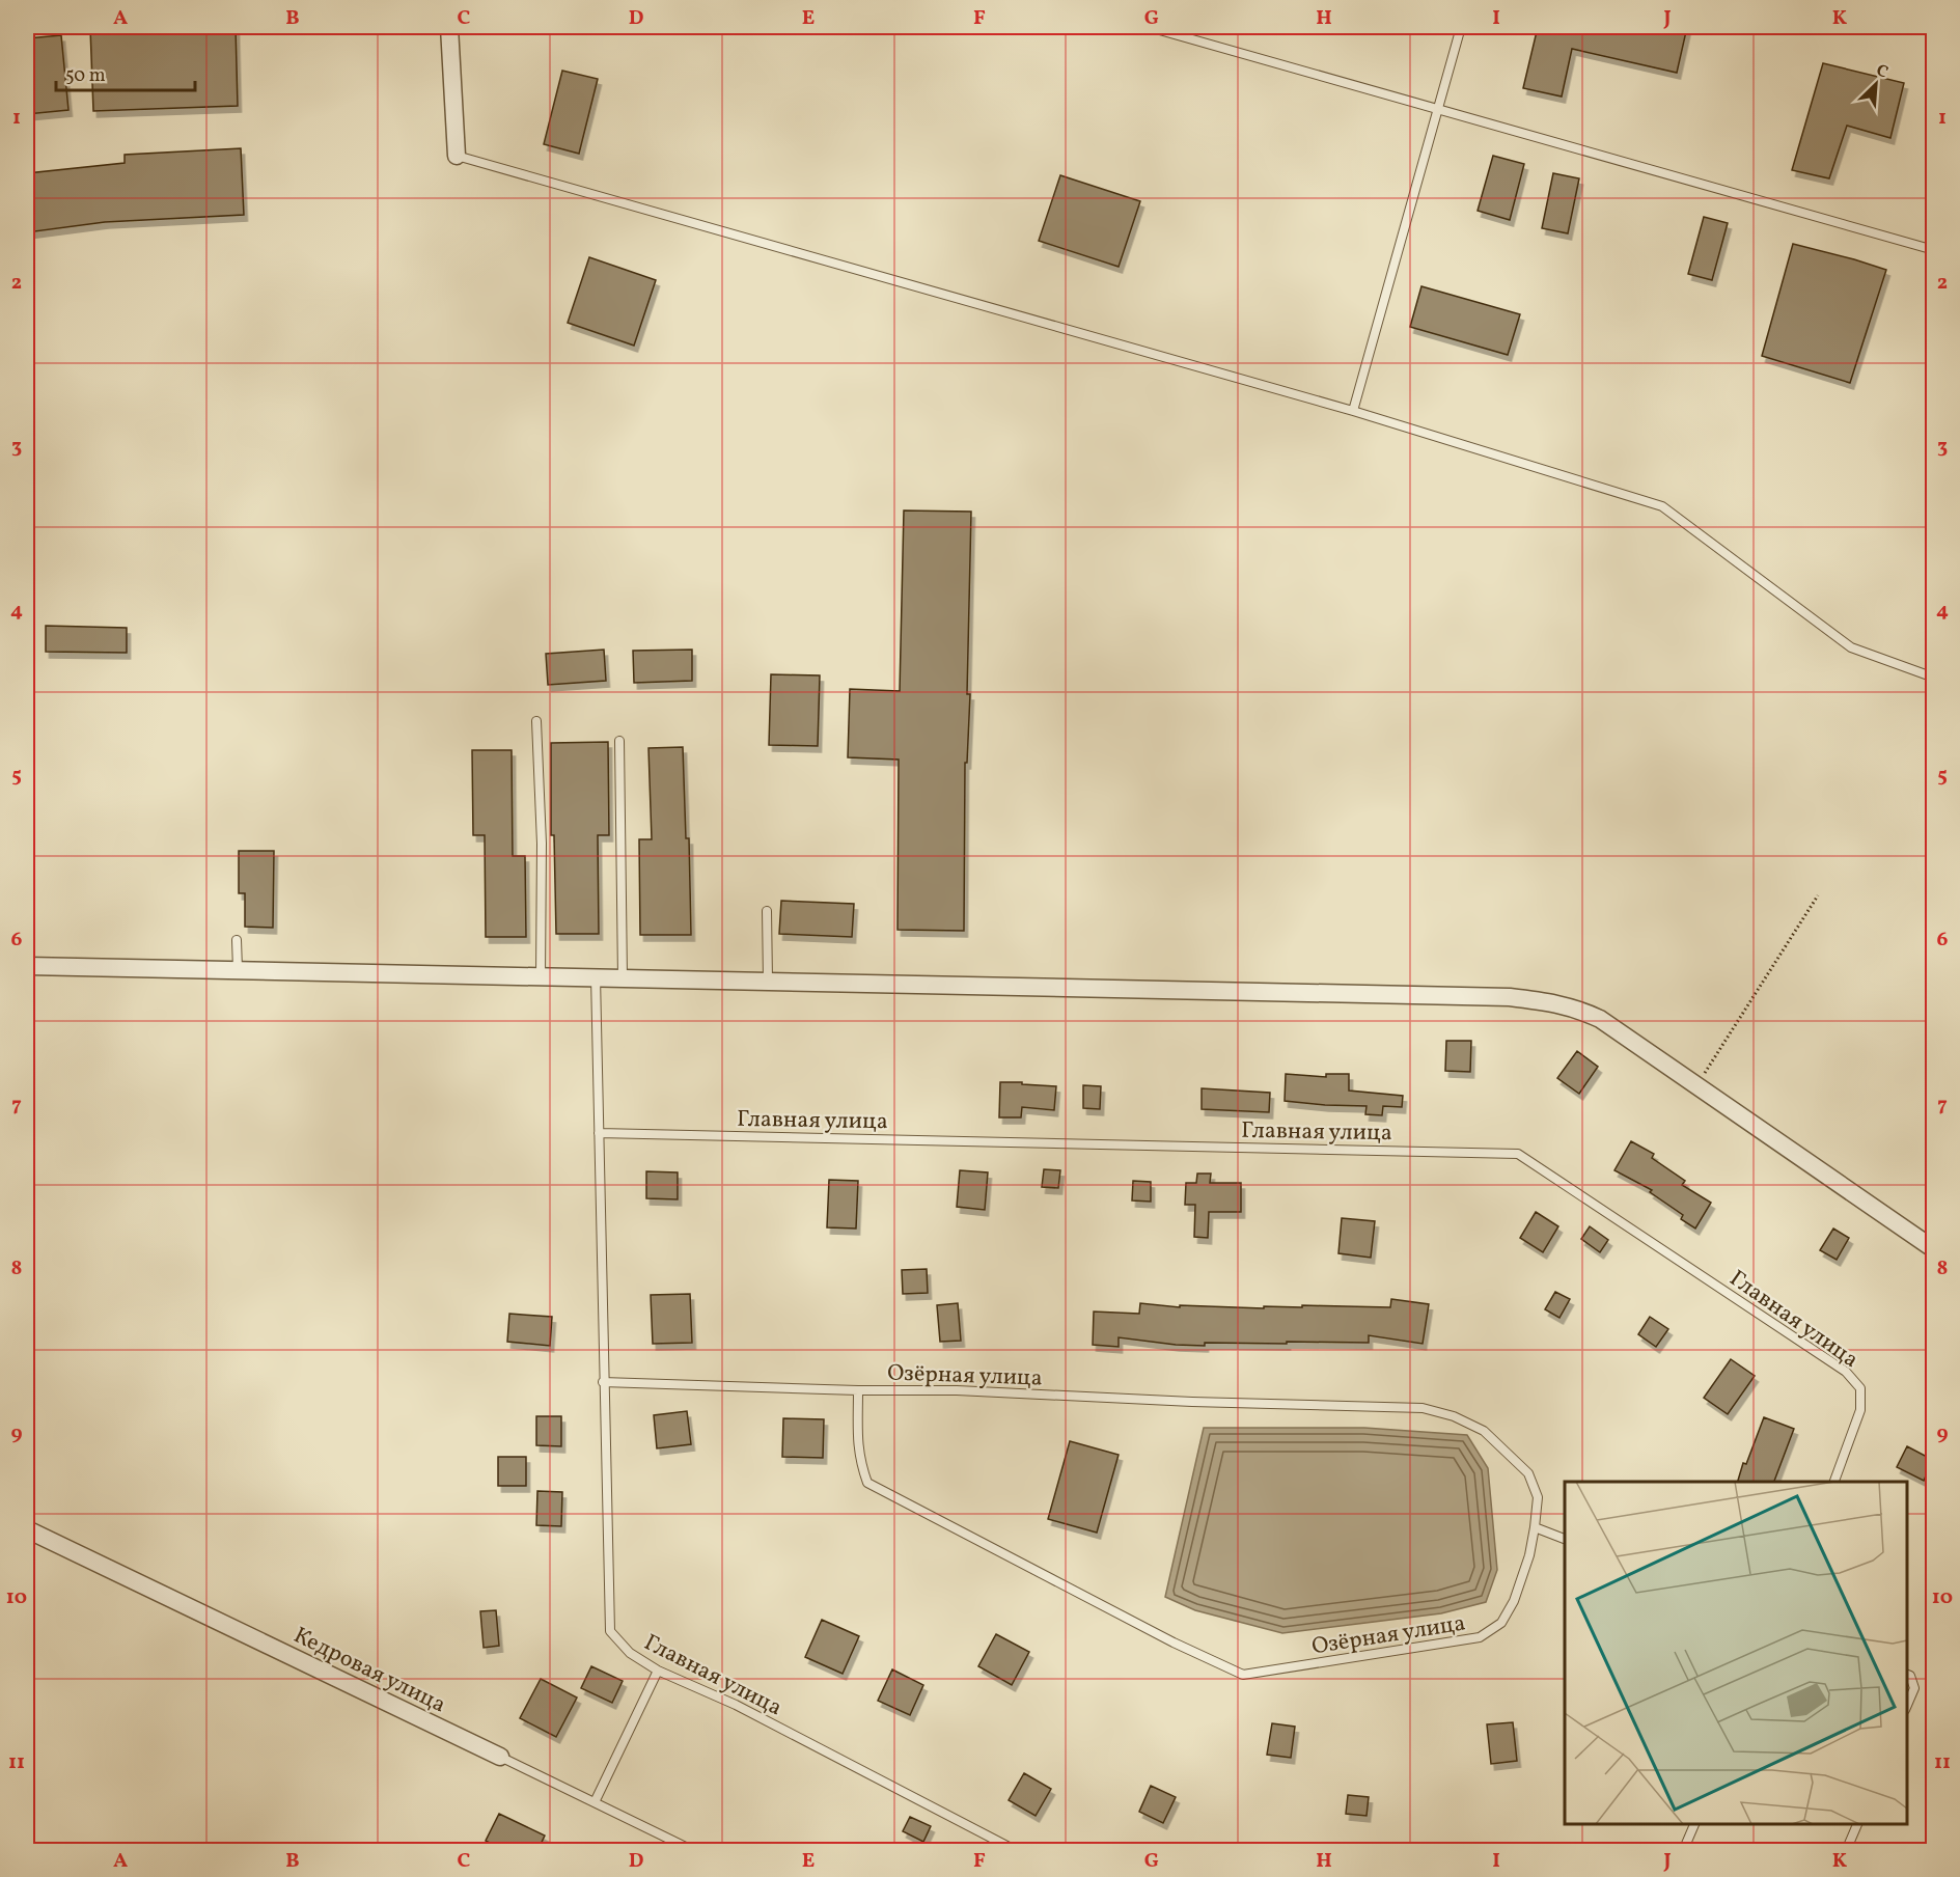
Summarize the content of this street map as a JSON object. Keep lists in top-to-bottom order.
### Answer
{
  "streets": {
    "street": ["Кедровая улица"],
    "lane": ["Главная улица", "Озёрная улица"]
  },
  "crossings": [
    ["Главная улица", "Озёрная улица"]
  ],
  "scale_bar": "50 m",
  "north": "top right",
  "grid": {
    "columns": [
      "A",
      "B",
      "C",
      "D",
      "E",
      "F",
      "G",
      "H",
      "I",
      "J",
      "K"
    ],
    "rows": [
      "1",
      "2",
      "3",
      "4",
      "5",
      "6",
      "7",
      "8",
      "9",
      "10",
      "11"
    ]
  }
}
